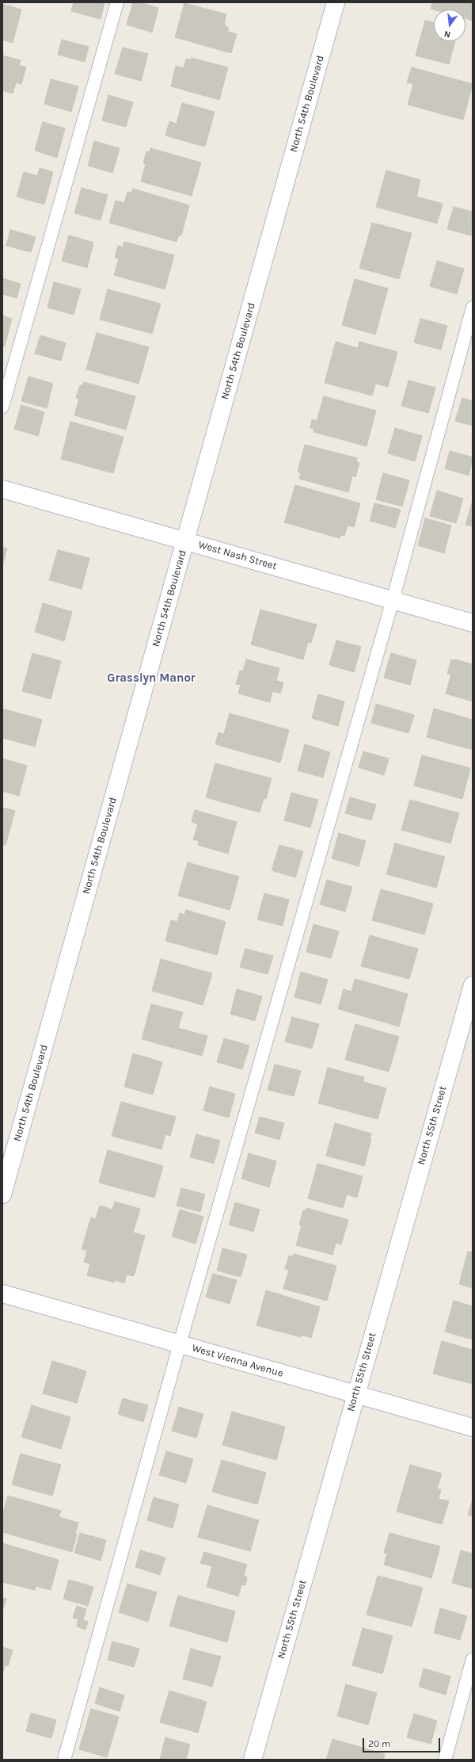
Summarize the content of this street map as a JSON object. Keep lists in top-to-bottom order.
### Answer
{
  "streets": {
    "street": [
      "North 54th Boulevard",
      "West Nash Street",
      "North 55th Street",
      "West Vienna Avenue"
    ]
  },
  "crossings": [
    ["North 54th Boulevard", "West Nash Street"],
    ["North 55th Street", "West Vienna Avenue"]
  ],
  "districts": ["Grasslyn Manor"],
  "scale_bar": "20 m",
  "north": "bottom"
}
